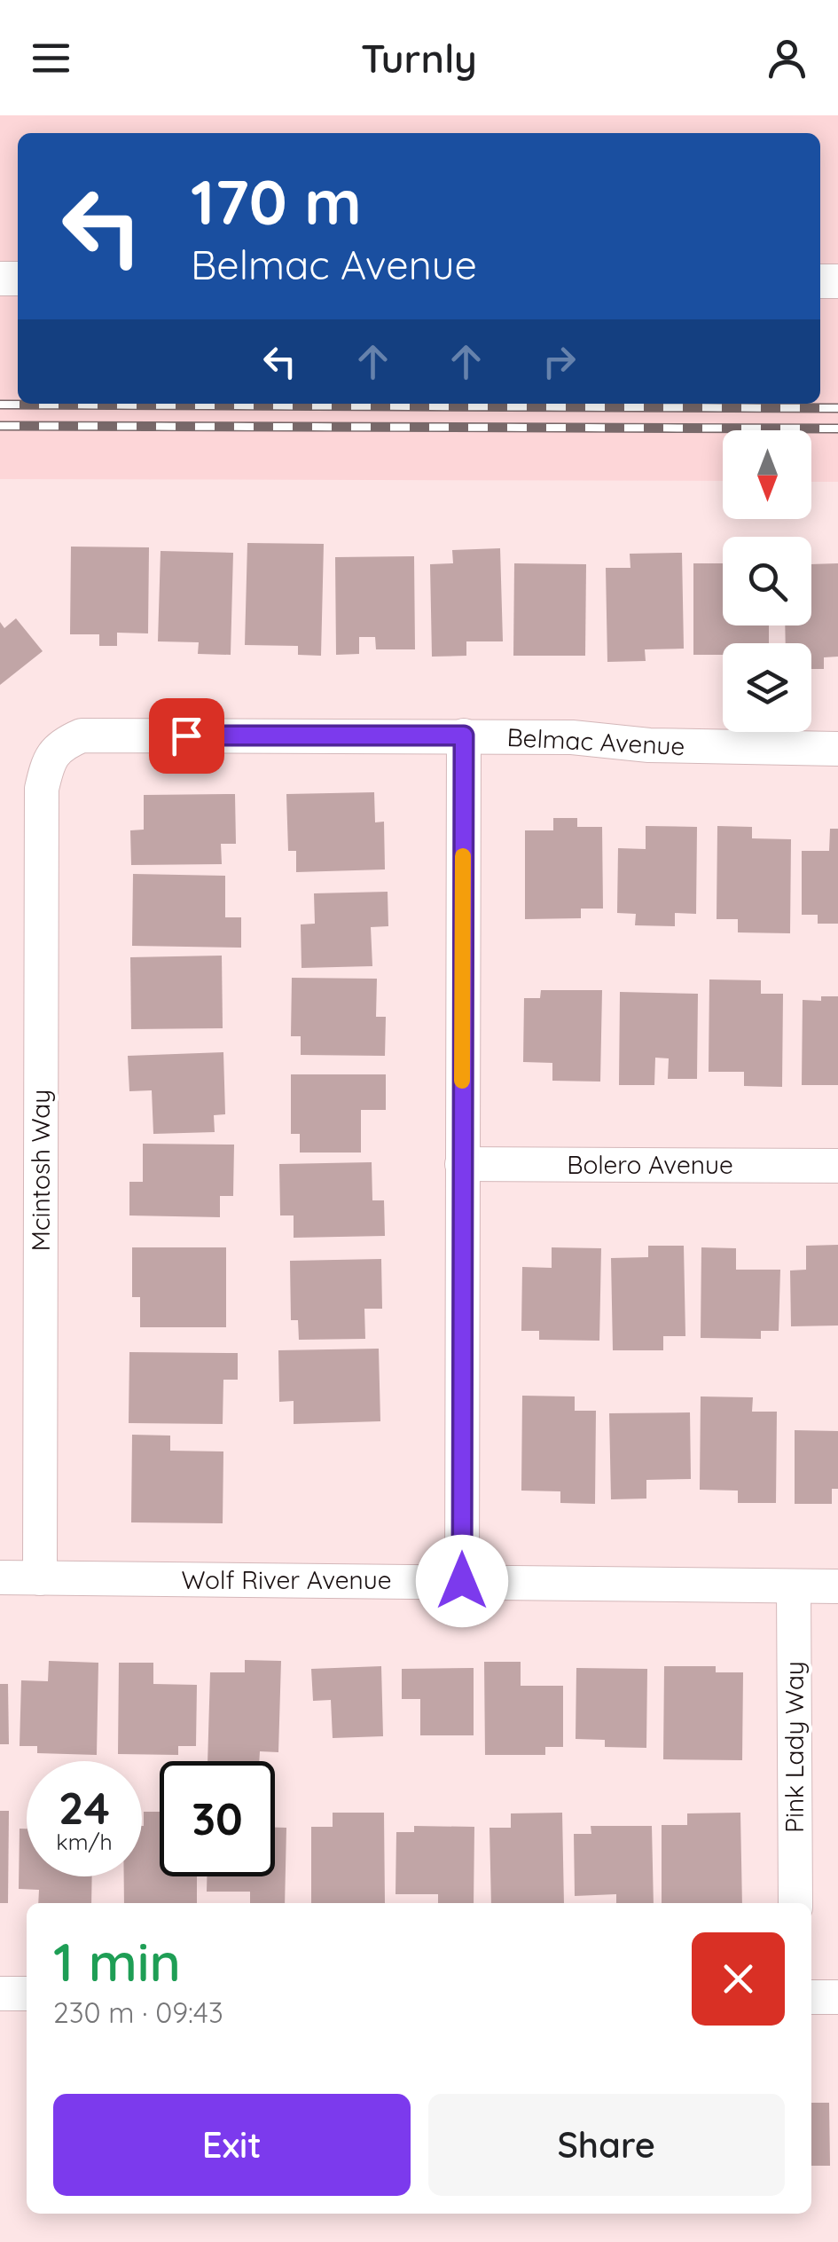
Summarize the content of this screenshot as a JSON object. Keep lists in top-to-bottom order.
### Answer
{
  "streets": {
    "street": [
      "Belmac Avenue",
      "Bolero Avenue",
      "Mcintosh Way",
      "Wolf River Avenue",
      "Pink Lady Way"
    ]
  },
  "crossings": [
    ["Belmac Avenue", "Mcintosh Way"],
    ["Mcintosh Way", "Wolf River Avenue"],
    ["Wolf River Avenue", "Pink Lady Way"]
  ],
  "north": "bottom",
  "page": {
    "header": "Turnly",
    "turn": ["170 m", "Belmac Avenue"],
    "speed": "24 km/h",
    "limit": "30",
    "heading": ["1 min", "230 m · 09:43"],
    "buttons": ["Exit", "Share"]
  }
}
